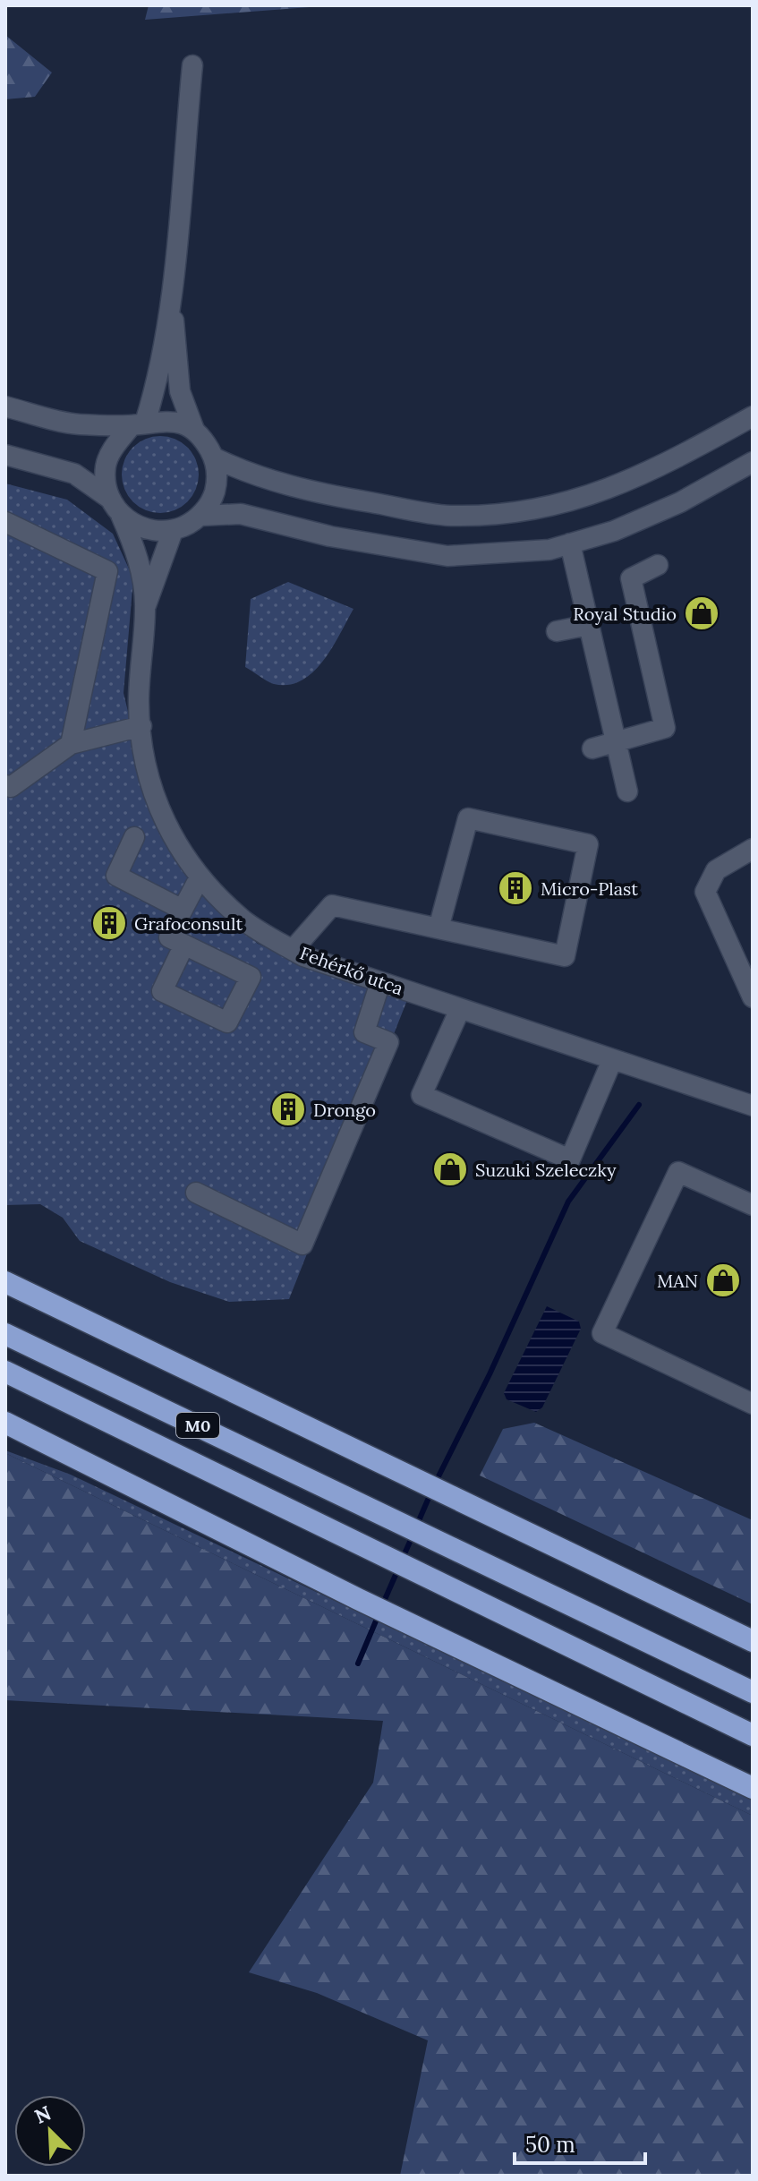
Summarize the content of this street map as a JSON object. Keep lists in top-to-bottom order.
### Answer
{
  "streets": {
    "highway": ["M0"],
    "street": ["Fehérkő utca"]
  },
  "places": {
    "shop": ["Royal Studio", "Suzuki Szeleczky", "MAN"],
    "building": ["Micro-Plast", "Grafoconsult", "Drongo"]
  },
  "scale_bar": "50 m",
  "north": "top left"
}
